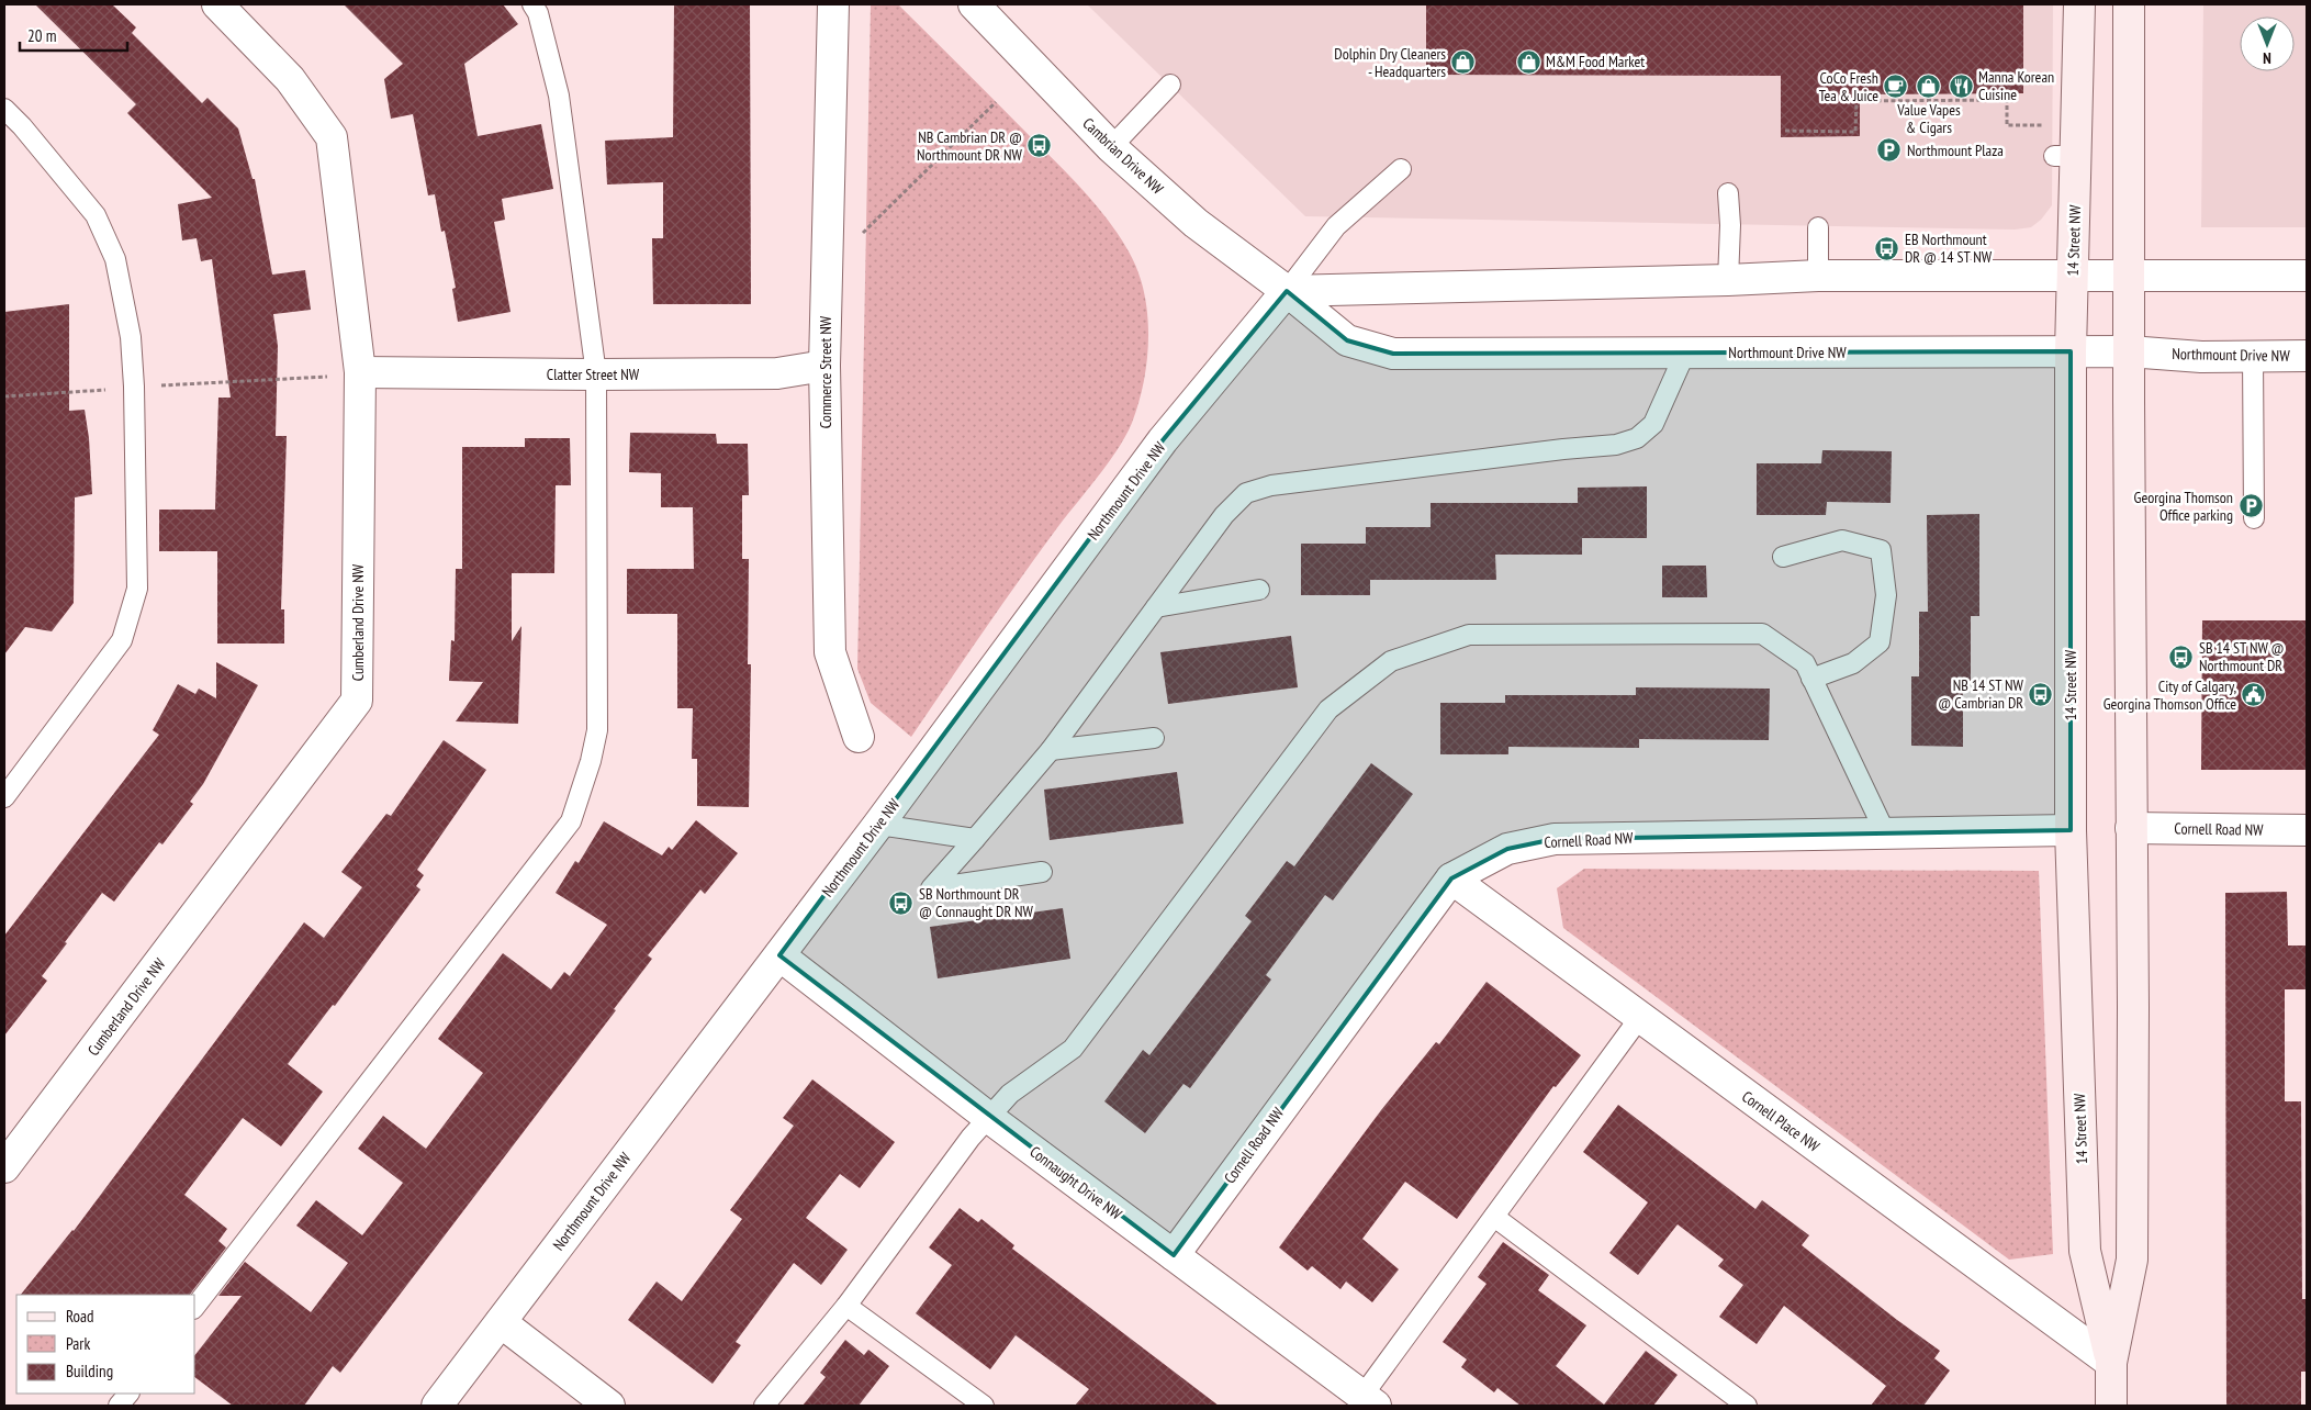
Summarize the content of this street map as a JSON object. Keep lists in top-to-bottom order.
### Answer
{
  "streets": {
    "main road": ["14 Street NW"],
    "street": [
      "Cambrian Drive NW",
      "Northmount Drive NW",
      "Commerce Street NW",
      "Clatter Street NW",
      "Cumberland Drive NW",
      "Cornell Road NW",
      "Cornell Place NW",
      "Connaught Drive NW"
    ]
  },
  "crossings": [
    ["Cambrian Drive NW", "Northmount Drive NW"],
    ["14 Street NW", "Northmount Drive NW"],
    ["14 Street NW", "Cornell Road NW"],
    ["14 Street NW", "Cornell Place NW"],
    ["Northmount Drive NW", "Connaught Drive NW"],
    ["Commerce Street NW", "Clatter Street NW"],
    ["Clatter Street NW", "Cumberland Drive NW"],
    ["Cornell Road NW", "Cornell Place NW"],
    ["Cornell Road NW", "Connaught Drive NW"]
  ],
  "places": {
    "shop": ["M&M Food Market", "Dolphin Dry Cleaners - Headquarters", "Value Vapes & Cigars"],
    "restaurant": ["Manna Korean Cuisine"],
    "cafe": ["CoCo Fresh Tea & Juice"],
    "bus stop": [
      "NB Cambrian DR @ Northmount DR NW",
      "EB Northmount DR @ 14 ST NW",
      "SB 14 ST NW @ Northmount DR",
      "NB 14 ST NW @ Cambrian DR",
      "SB Northmount DR @ Connaught DR NW"
    ],
    "parking": ["Northmount Plaza", "Georgina Thomson Office parking"],
    "public building": ["City of Calgary, Georgina Thomson Office"]
  },
  "legend": ["Road", "Park", "Building"],
  "scale_bar": "20 m",
  "north": "bottom"
}
